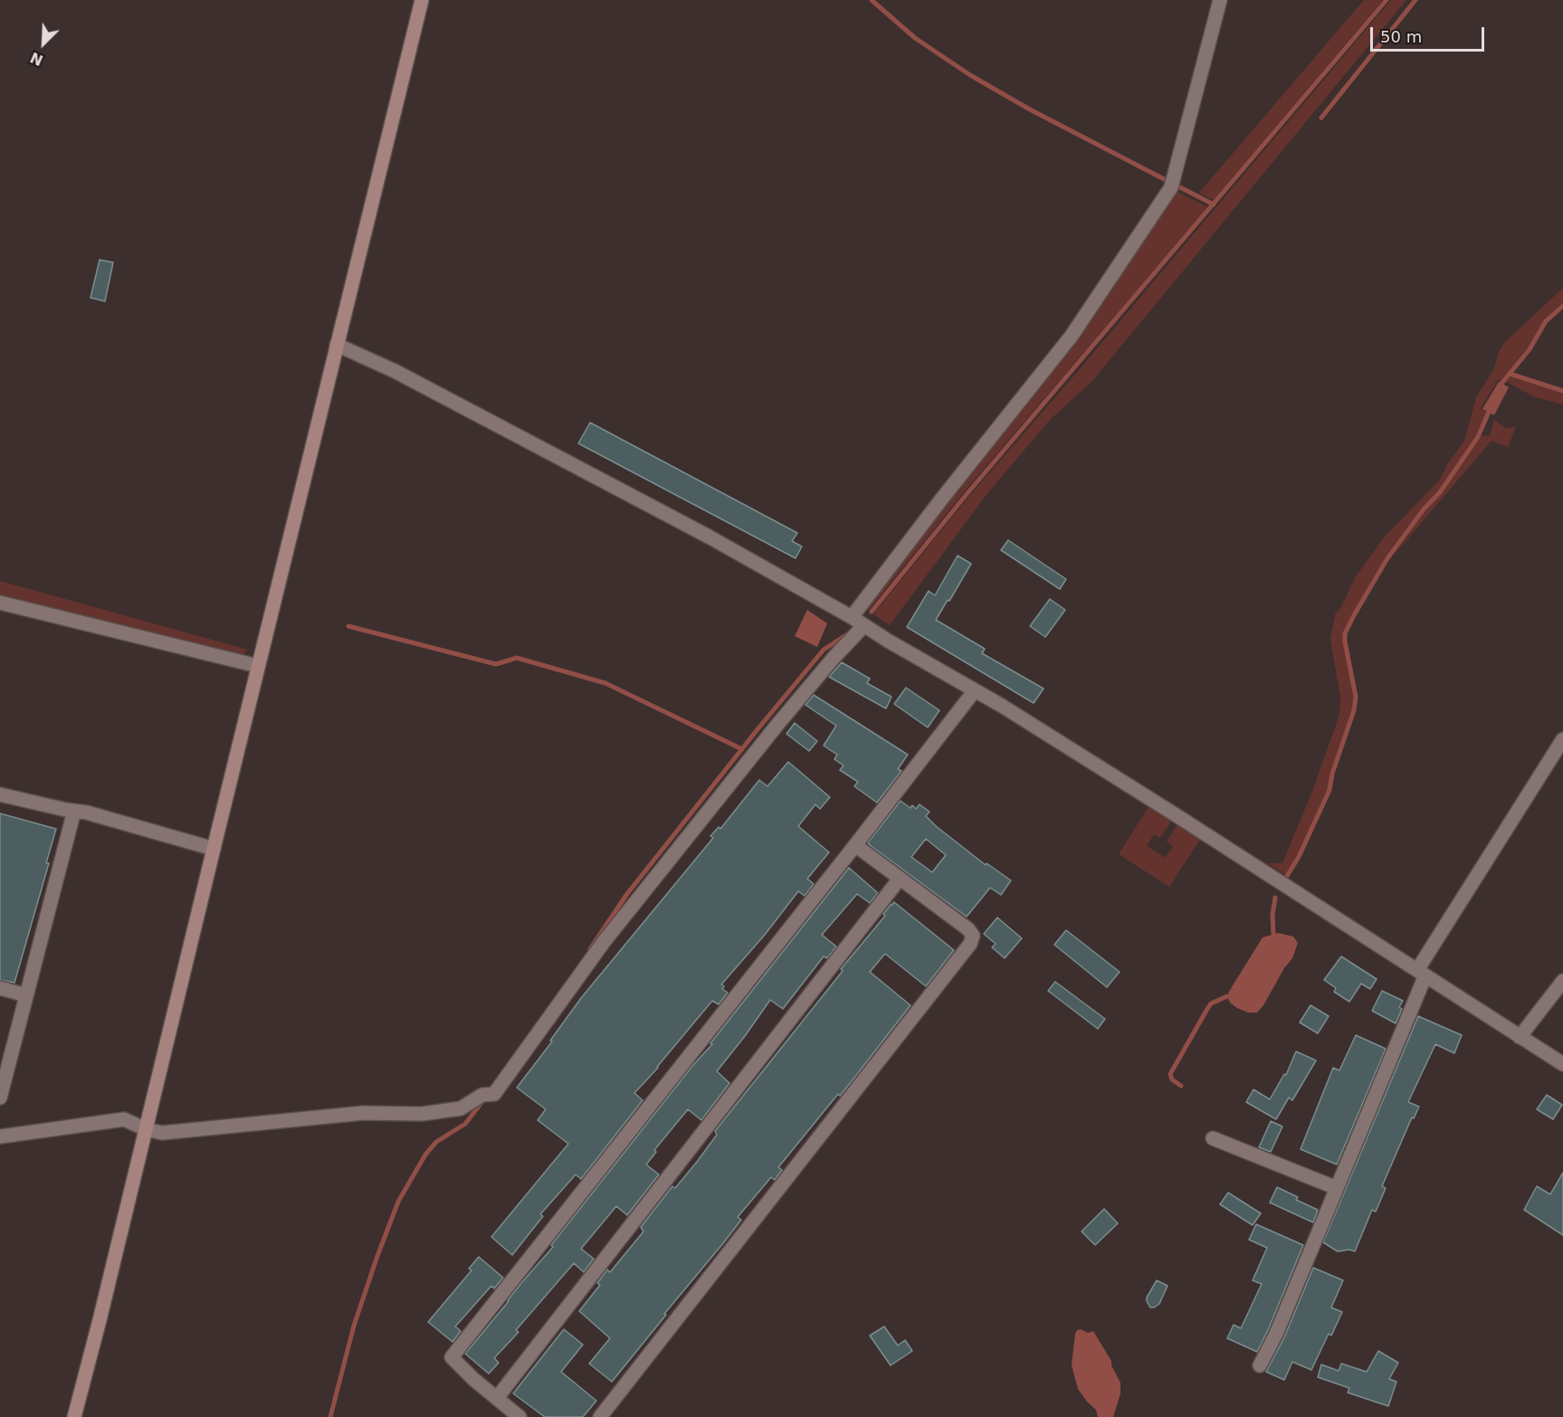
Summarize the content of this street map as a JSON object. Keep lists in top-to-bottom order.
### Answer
{
  "scale_bar": "50 m",
  "north": "bottom left"
}
